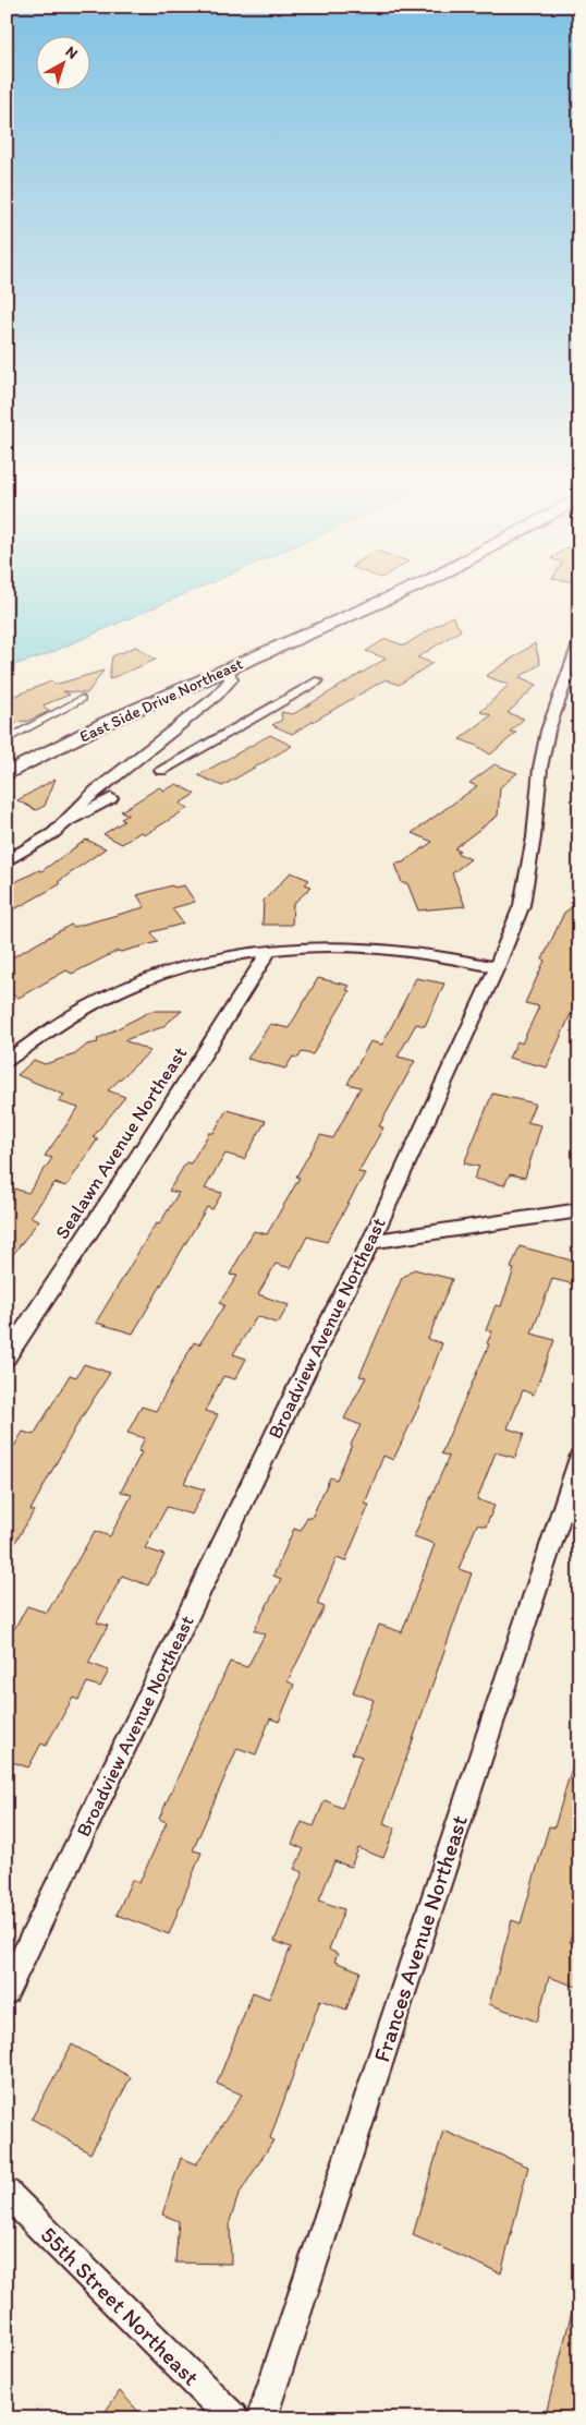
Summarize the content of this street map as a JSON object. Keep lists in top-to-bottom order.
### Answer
{
  "streets": {
    "main road": ["East Side Drive Northeast"],
    "street": [
      "Sealawn Avenue Northeast",
      "Broadview Avenue Northeast",
      "Frances Avenue Northeast",
      "55th Street Northeast"
    ]
  },
  "north": "top right"
}
